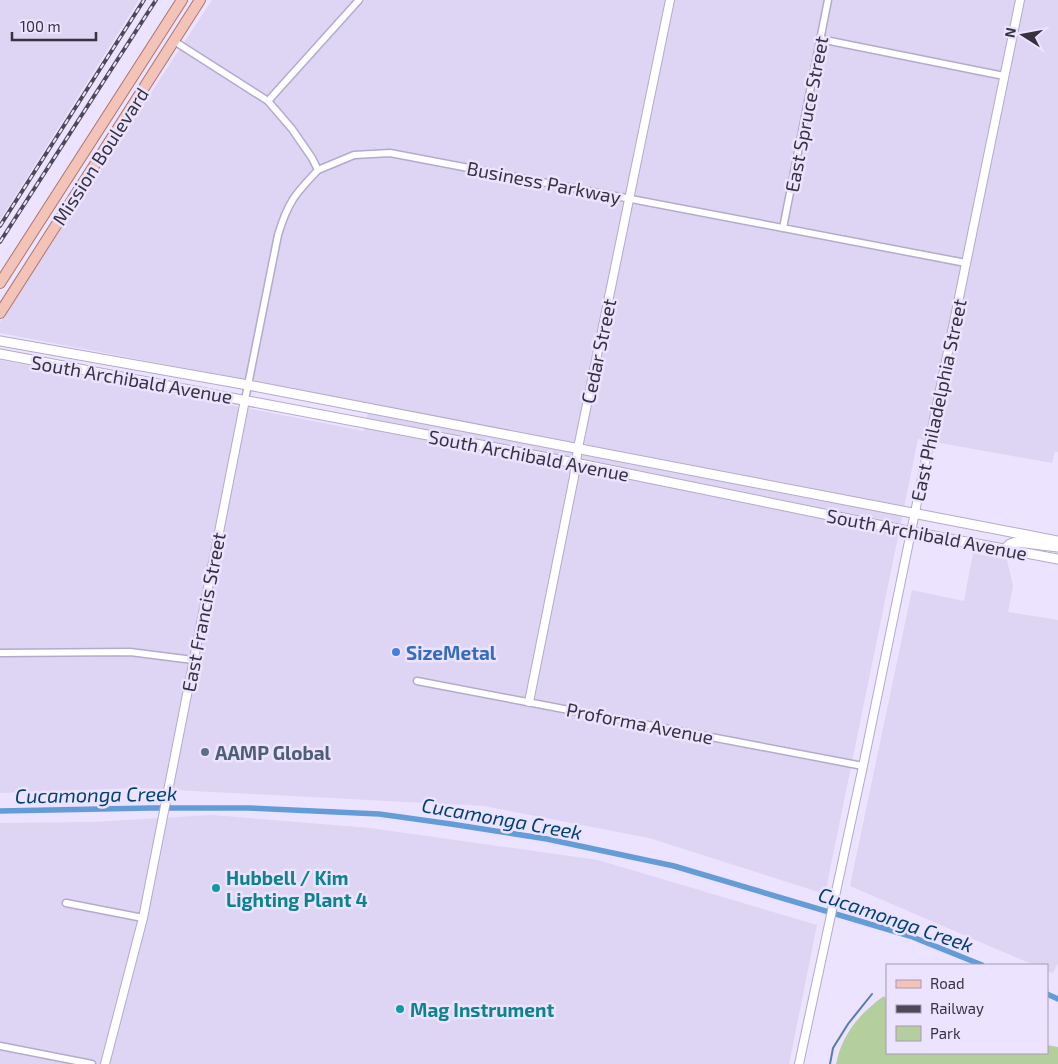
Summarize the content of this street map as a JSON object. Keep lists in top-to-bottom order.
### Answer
{
  "streets": {
    "main road": ["Mission Boulevard", "South Archibald Avenue"],
    "street": [
      "East Spruce Street",
      "Business Parkway",
      "Cedar Street",
      "East Philadelphia Street",
      "East Francis Street",
      "Proforma Avenue"
    ]
  },
  "crossings": [
    ["East Spruce Street", "Business Parkway"],
    ["Business Parkway", "Cedar Street"],
    ["Business Parkway", "East Philadelphia Street"],
    ["Business Parkway", "East Francis Street"],
    ["Cedar Street", "South Archibald Avenue"],
    ["Cedar Street", "Proforma Avenue"],
    ["South Archibald Avenue", "East Philadelphia Street"],
    ["South Archibald Avenue", "East Francis Street"],
    ["East Philadelphia Street", "Proforma Avenue"]
  ],
  "water": ["Cucamonga Creek"],
  "places": [
    "SizeMetal",
    "AAMP Global",
    "Hubbell / Kim Lighting Plant 4",
    "Mag Instrument"
  ],
  "legend": ["Road", "Railway", "Park"],
  "scale_bar": "100 m",
  "north": "left"
}
